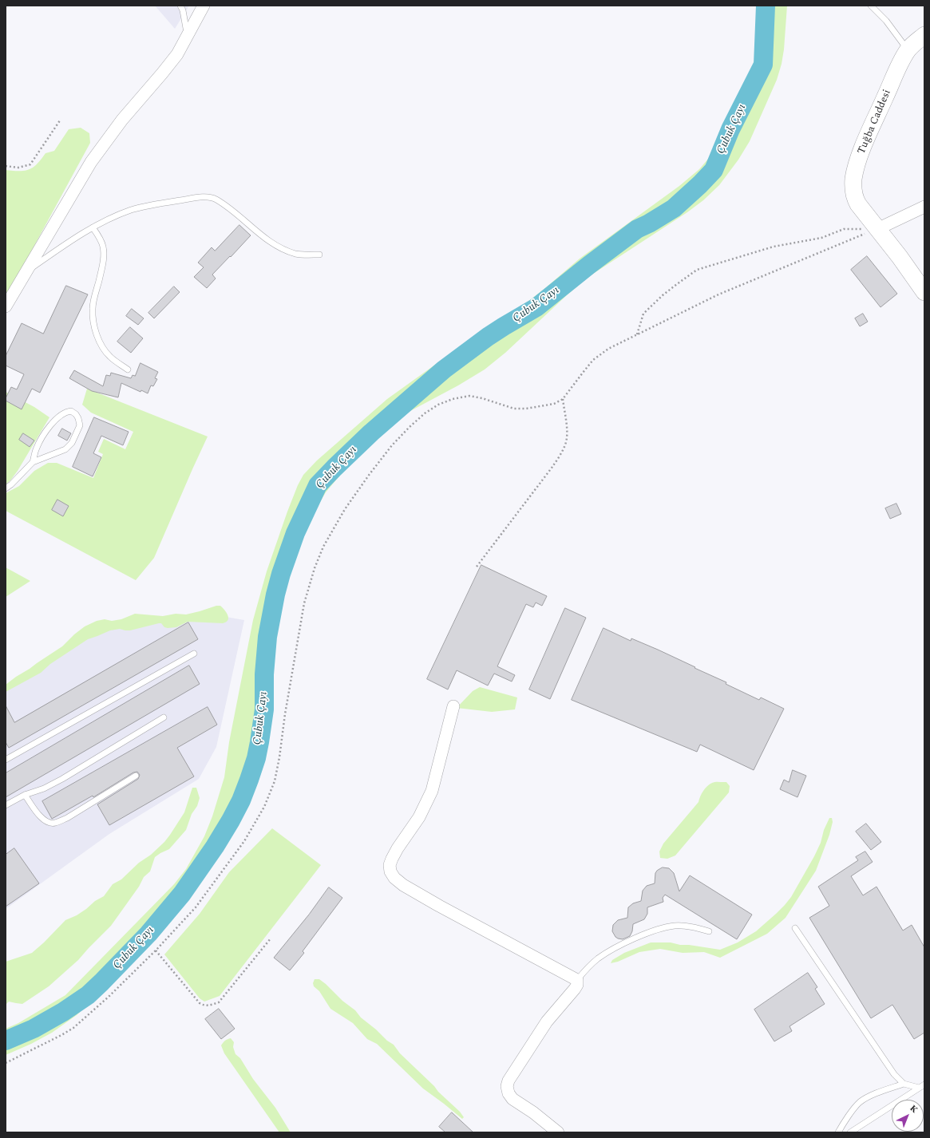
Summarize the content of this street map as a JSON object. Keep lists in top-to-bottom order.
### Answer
{
  "streets": {
    "street": ["Tuğba Caddesi"]
  },
  "water": ["Çubuk Çayı"],
  "north": "top right"
}
